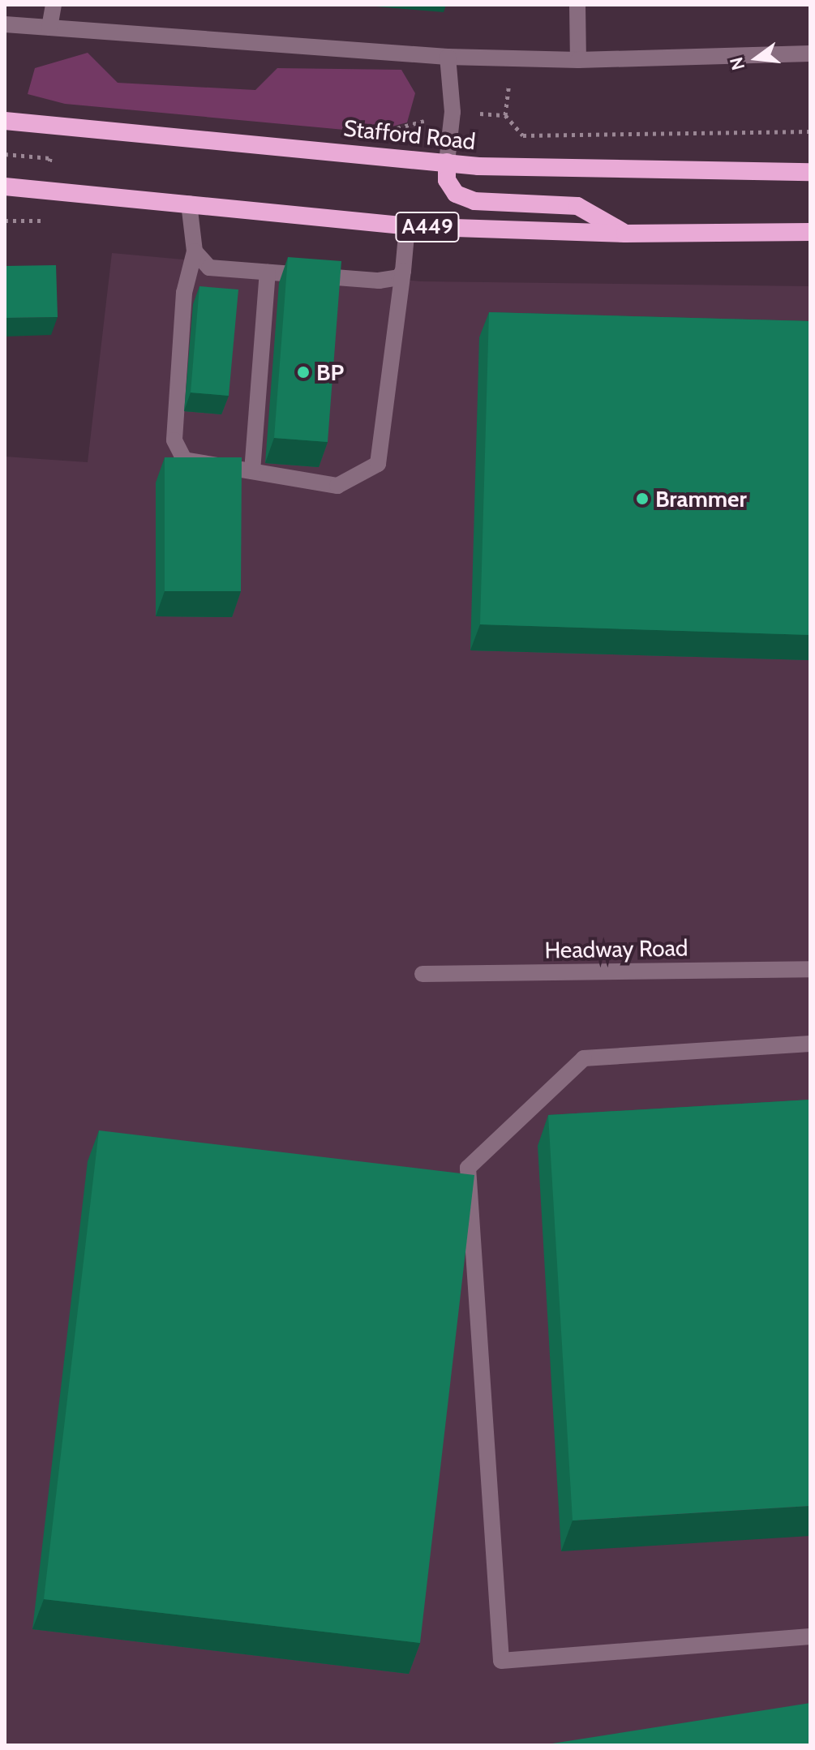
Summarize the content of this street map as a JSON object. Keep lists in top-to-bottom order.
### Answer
{
  "streets": {
    "highway": ["Stafford Road", "A449"],
    "street": ["Headway Road"]
  },
  "places": ["BP", "Brammer"],
  "north": "left"
}
